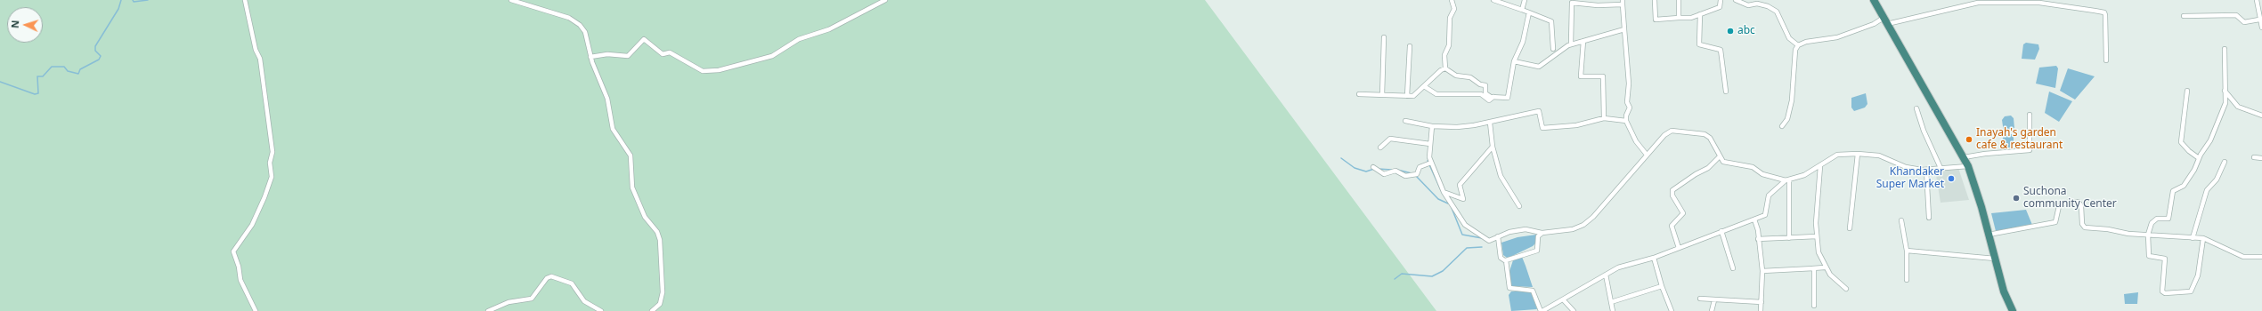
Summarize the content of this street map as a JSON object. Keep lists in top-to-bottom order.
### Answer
{
  "places": [
    "abc",
    "Inayah's garden cafe & restaurant",
    "Khandaker Super Market",
    "Suchona community Center"
  ],
  "north": "left"
}
